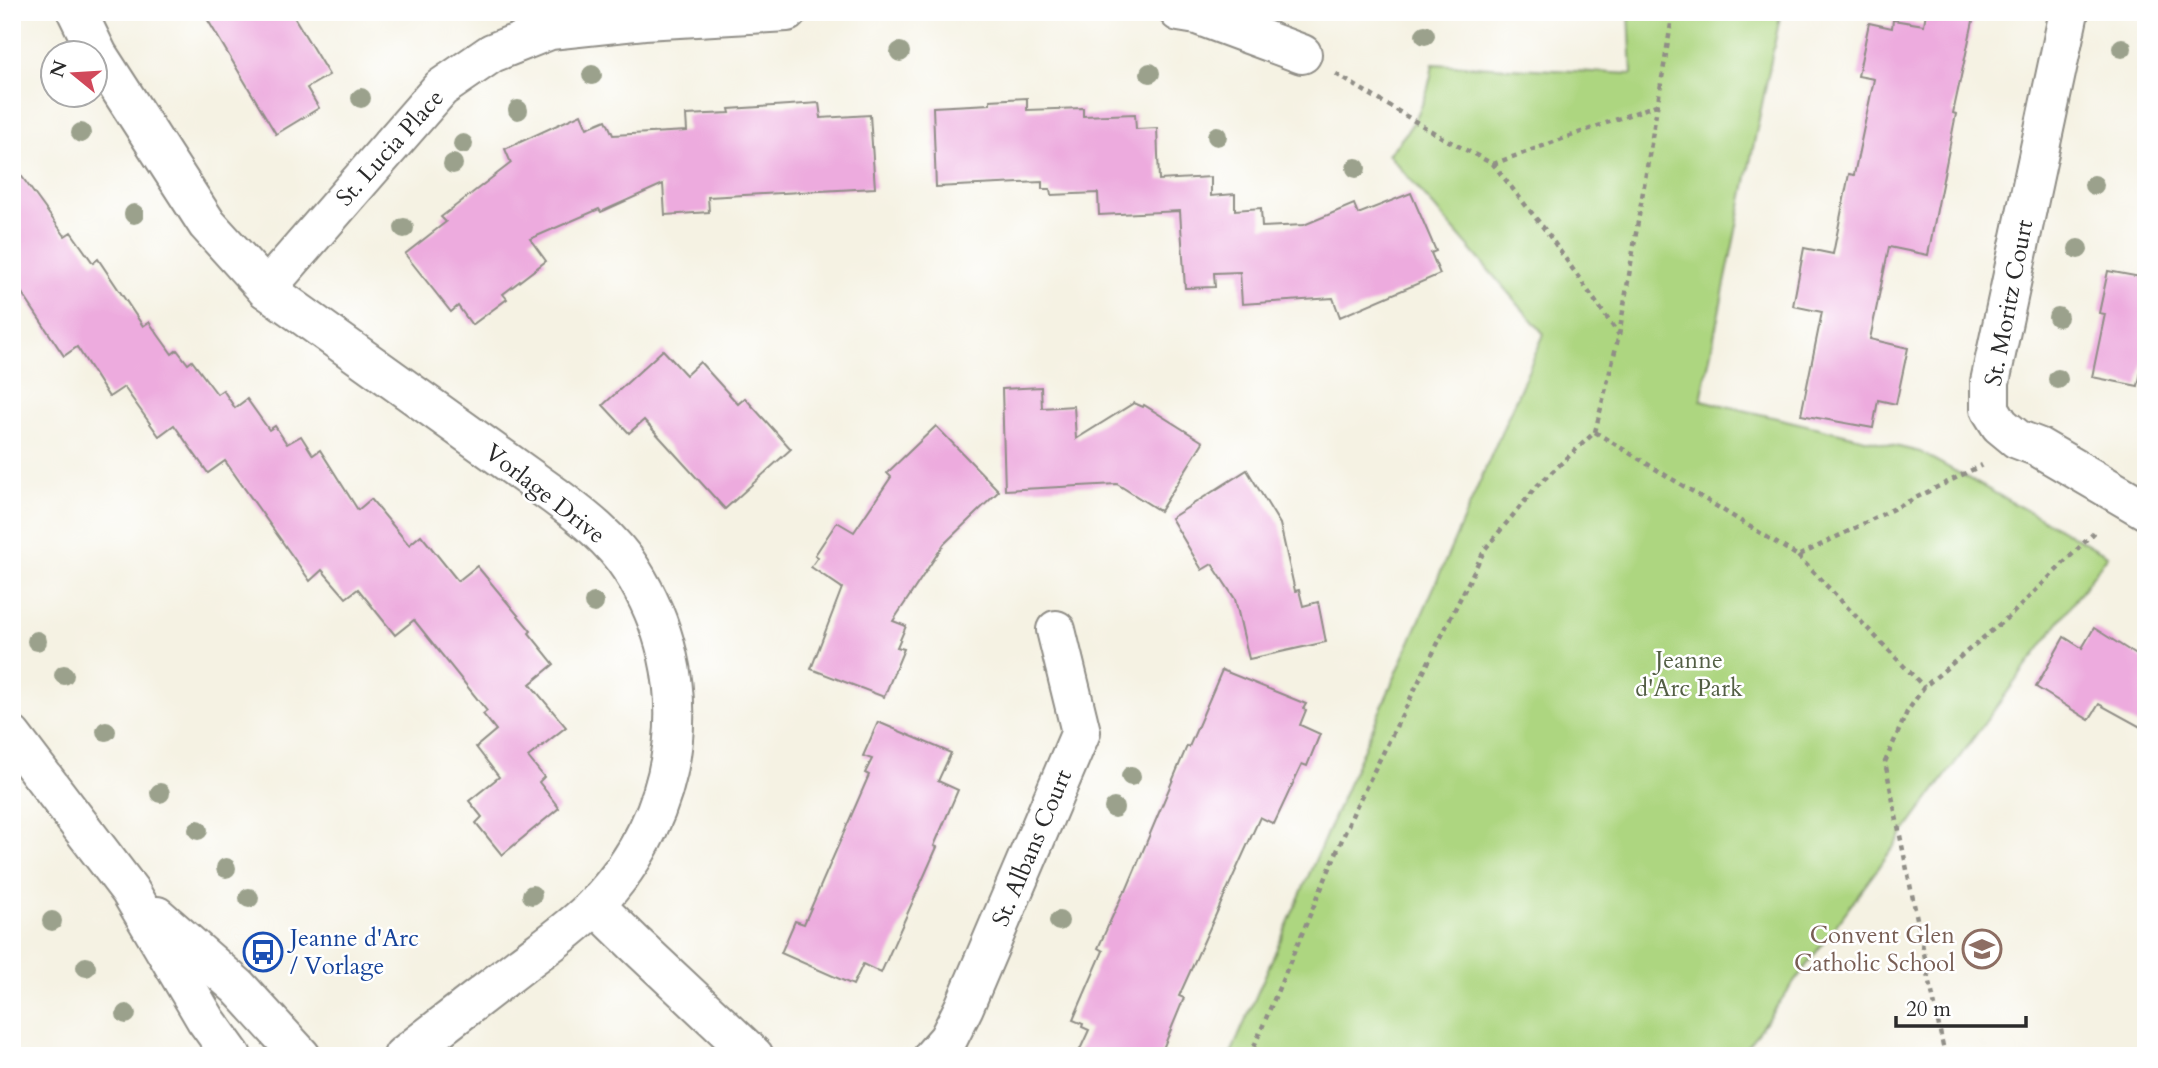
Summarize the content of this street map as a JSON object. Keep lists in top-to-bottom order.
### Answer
{
  "streets": {
    "street": [
      "St. Lucia Place",
      "St. Moritz Court",
      "Vorlage Drive",
      "St. Albans Court"
    ]
  },
  "crossings": [
    ["St. Lucia Place", "Vorlage Drive"]
  ],
  "parks": ["Jeanne d'Arc Park"],
  "places": {
    "school or university": ["Convent Glen Catholic School"],
    "bus stop": ["Jeanne d'Arc / Vorlage"]
  },
  "scale_bar": "20 m",
  "north": "left"
}
